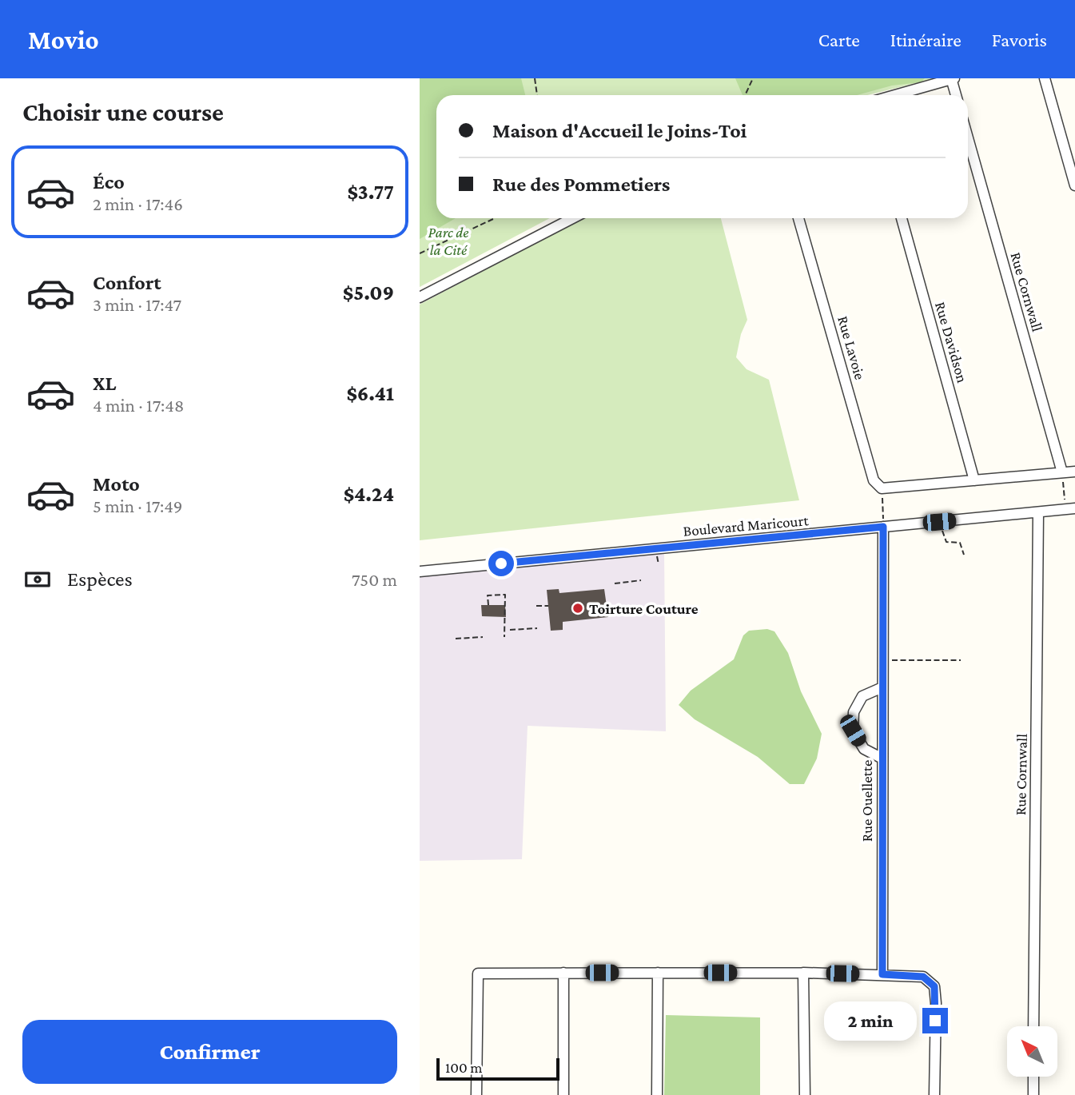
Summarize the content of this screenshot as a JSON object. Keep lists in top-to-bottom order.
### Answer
{
  "streets": {
    "street": [
      "Rue Cornwall",
      "Rue Davidson",
      "Rue Lavoie",
      "Boulevard Maricourt",
      "Rue Ouellette"
    ]
  },
  "crossings": [
    ["Rue Cornwall", "Boulevard Maricourt"],
    ["Boulevard Maricourt", "Rue Ouellette"]
  ],
  "parks": ["Parc de la Cité"],
  "places": ["Toirture Couture"],
  "scale_bar": "100 m",
  "north": "top left",
  "page": {
    "header": "Movio",
    "nav": ["Carte", "Itinéraire", "Favoris"],
    "heading": "Choisir une course",
    "banner": ["Maison d'Accueil le Joins-Toi", "Rue des Pommetiers"],
    "list": [
      {
        "name": "Éco",
        "note": "2 min · 17:46",
        "value": "$3.77"
      },
      {
        "name": "Confort",
        "note": "3 min · 17:47",
        "value": "$5.09"
      },
      {
        "name": "XL",
        "note": "4 min · 17:48",
        "value": "$6.41"
      },
      {
        "name": "Moto",
        "note": "5 min · 17:49",
        "value": "$4.24"
      }
    ],
    "pay": ["Espèces", "750 m"],
    "bubble": "2 min",
    "buttons": "Confirmer",
    "scale": "100 m"
  }
}
